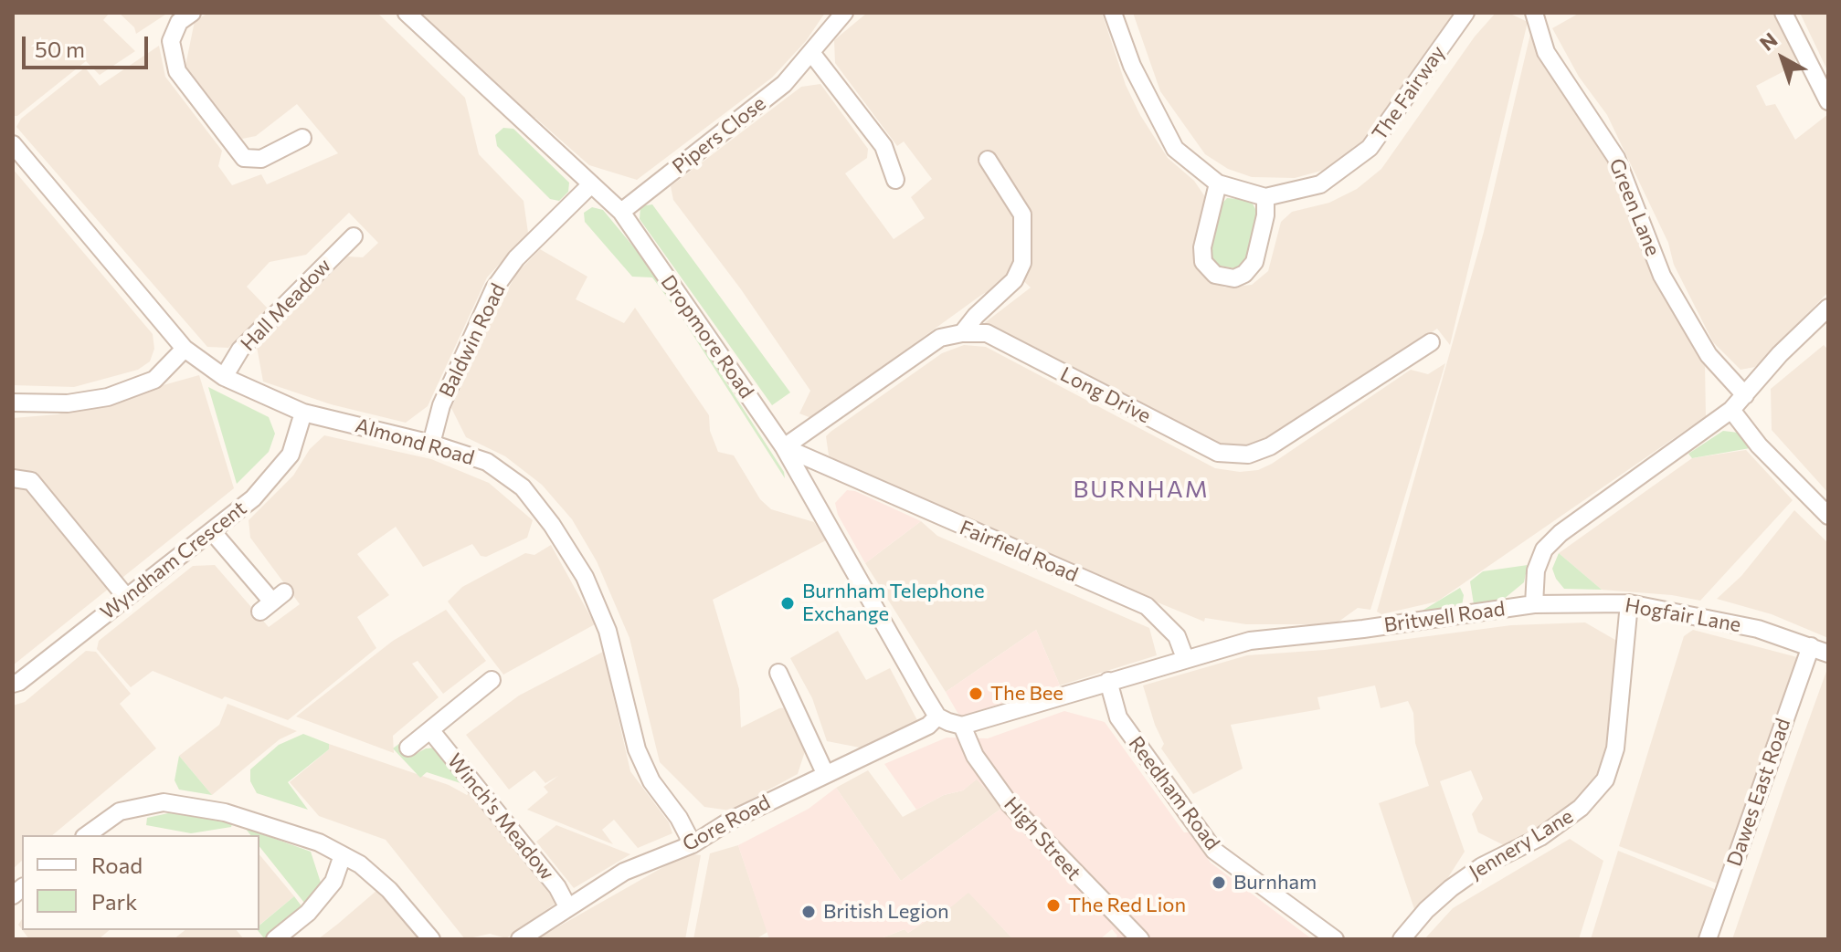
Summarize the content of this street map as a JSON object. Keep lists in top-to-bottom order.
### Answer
{
  "streets": {
    "street": [
      "The Fairway",
      "Pipers Close",
      "Green Lane",
      "Hall Meadow",
      "Dropmore Road",
      "Baldwin Road",
      "Long Drive",
      "Almond Road",
      "Fairfield Road",
      "Wyndham Crescent",
      "Hogfair Lane",
      "Britwell Road",
      "Dawes East Road",
      "Reedham Road",
      "Winch's Meadow",
      "Gore Road",
      "High Street",
      "Jennery Lane"
    ]
  },
  "crossings": [
    ["Pipers Close", "Dropmore Road"],
    ["Green Lane", "Britwell Road"],
    ["Hall Meadow", "Almond Road"],
    ["Dropmore Road", "Baldwin Road"],
    ["Dropmore Road", "Long Drive"],
    ["Dropmore Road", "Fairfield Road"],
    ["Dropmore Road", "Gore Road"],
    ["Baldwin Road", "Almond Road"],
    ["Long Drive", "Fairfield Road"],
    ["Almond Road", "Wyndham Crescent"],
    ["Almond Road", "Gore Road"],
    ["Fairfield Road", "Britwell Road"],
    ["Hogfair Lane", "Britwell Road"],
    ["Hogfair Lane", "Dawes East Road"],
    ["Hogfair Lane", "Jennery Lane"],
    ["Britwell Road", "Reedham Road"],
    ["Britwell Road", "High Street"],
    ["Winch's Meadow", "Gore Road"]
  ],
  "districts": ["BURNHAM"],
  "places": [
    "Burnham Telephone Exchange",
    "The Bee",
    "Burnham",
    "The Red Lion",
    "British Legion"
  ],
  "legend": ["Road", "Park"],
  "scale_bar": "50 m",
  "north": "top left"
}
